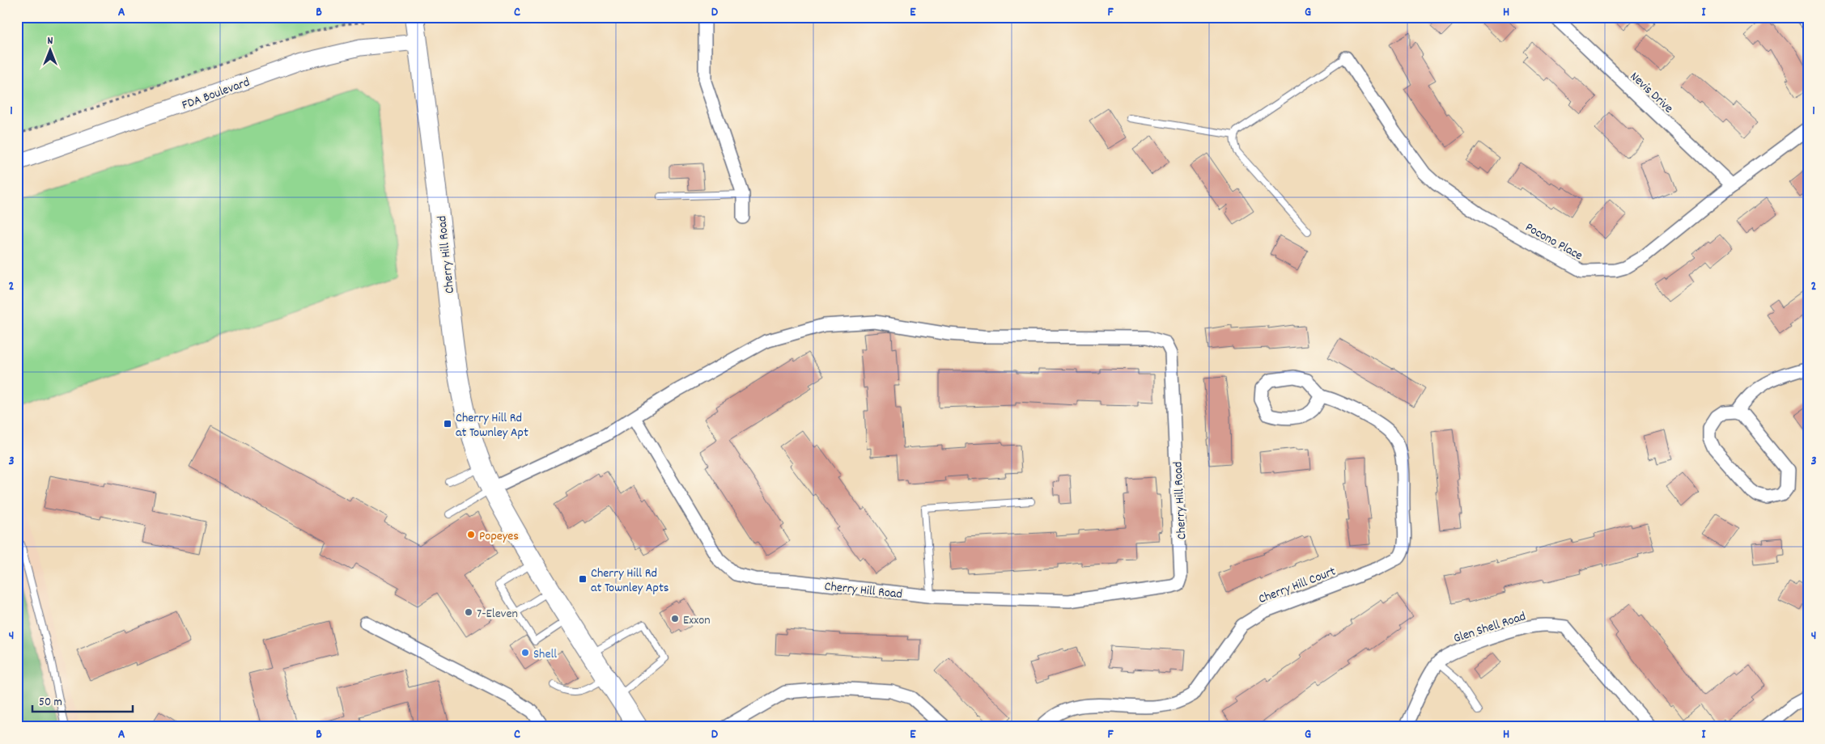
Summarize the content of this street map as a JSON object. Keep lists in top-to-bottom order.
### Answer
{
  "streets": {
    "main road": ["Cherry Hill Road"],
    "street": [
      "Nevis Drive",
      "FDA Boulevard",
      "Pocono Place",
      "Cherry Hill Court",
      "Glen Shell Road"
    ]
  },
  "crossings": [
    ["Nevis Drive", "Pocono Place"],
    ["FDA Boulevard", "Cherry Hill Road"]
  ],
  "places": {
    "transit": ["Cherry Hill Rd at Townley Apt", "Cherry Hill Rd at Townley Apts"],
    "other": [
      "Popeyes",
      "7-Eleven",
      "Exxon",
      "Shell"
    ]
  },
  "scale_bar": "50 m",
  "north": "top",
  "grid": {
    "columns": [
      "A",
      "B",
      "C",
      "D",
      "E",
      "F",
      "G",
      "H",
      "I"
    ],
    "rows": [
      "1",
      "2",
      "3",
      "4"
    ]
  }
}
